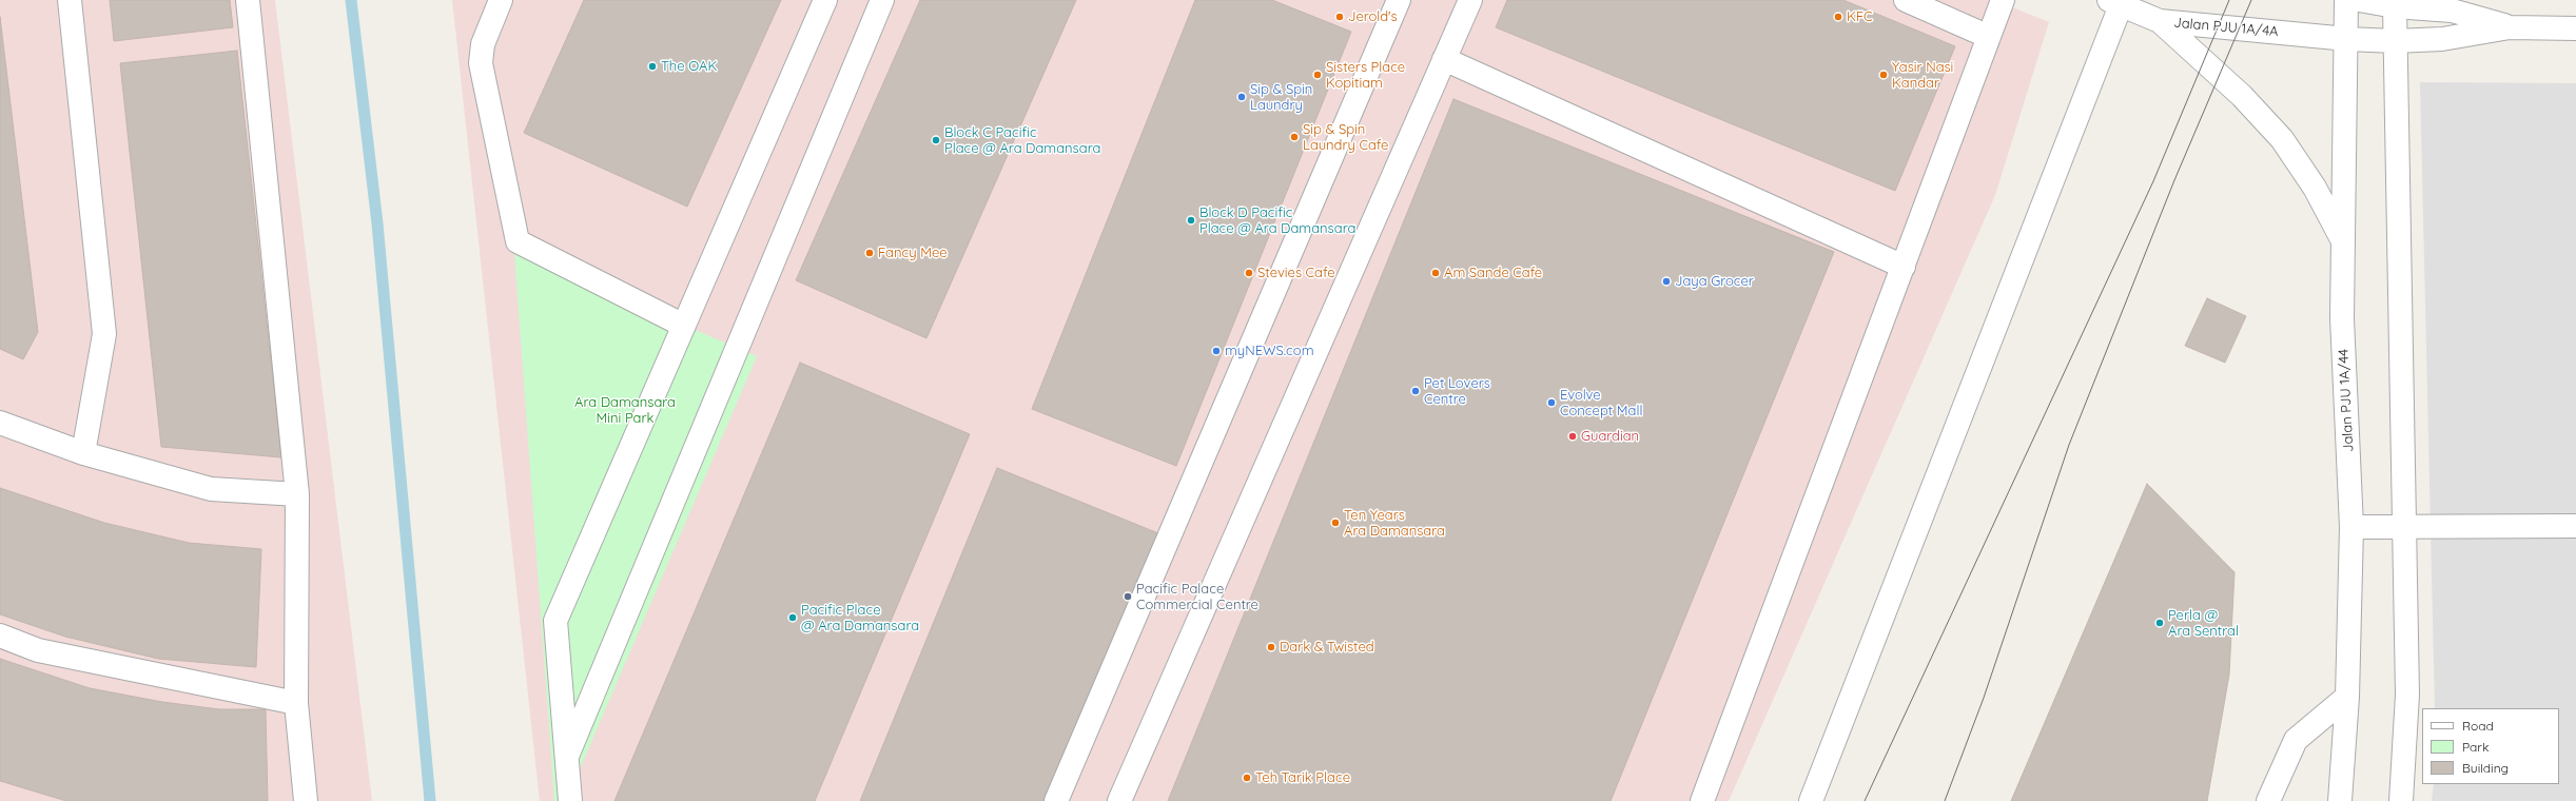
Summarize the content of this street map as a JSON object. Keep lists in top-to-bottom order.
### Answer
{
  "streets": {
    "street": ["Jalan PJU 1A/4A", "Jalan PJU 1A/44"]
  },
  "crossings": [
    ["Jalan PJU 1A/4A", "Jalan PJU 1A/44"]
  ],
  "parks": ["Ara Damansara Mini Park"],
  "places": [
    "Jerold's",
    "KFC",
    "The OAK",
    "Sisters Place Kopitiam",
    "Yasir Nasi Kandar",
    "Sip & Spin Laundry",
    "Sip & Spin Laundry Cafe",
    "Block C Pacific Place @ Ara Damansara",
    "Block D Pacific Place @ Ara Damansara",
    "Fancy Mee",
    "Stevies Cafe",
    "Am Sande Cafe",
    "Jaya Grocer",
    "myNEWS.com",
    "Pet Lovers Centre",
    "Evolve Concept Mall",
    "Guardian",
    "Ten Years Ara Damansara",
    "Pacific Palace Commercial Centre",
    "Pacific Place @ Ara Damansara",
    "Perla @ Ara Sentral",
    "Dark & Twisted",
    "Teh Tarik Place"
  ],
  "legend": ["Road", "Park", "Building"]
}
